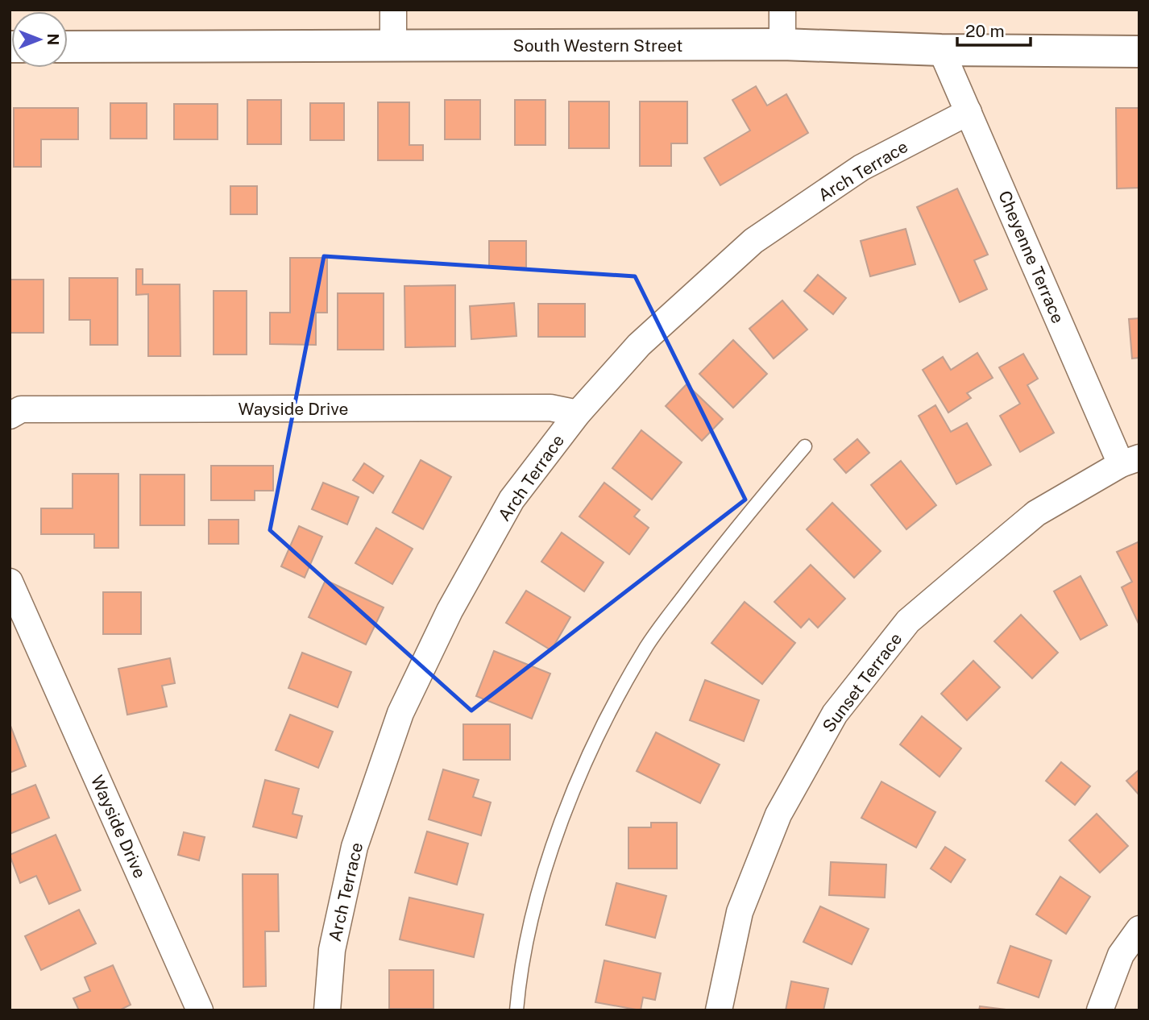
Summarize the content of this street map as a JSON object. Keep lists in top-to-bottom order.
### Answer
{
  "streets": {
    "main road": ["South Western Street"],
    "street": [
      "Arch Terrace",
      "Cheyenne Terrace",
      "Wayside Drive",
      "Sunset Terrace"
    ]
  },
  "crossings": [
    ["South Western Street", "Cheyenne Terrace"],
    ["Arch Terrace", "Cheyenne Terrace"],
    ["Arch Terrace", "Wayside Drive"],
    ["Cheyenne Terrace", "Sunset Terrace"]
  ],
  "scale_bar": "20 m",
  "north": "right"
}
